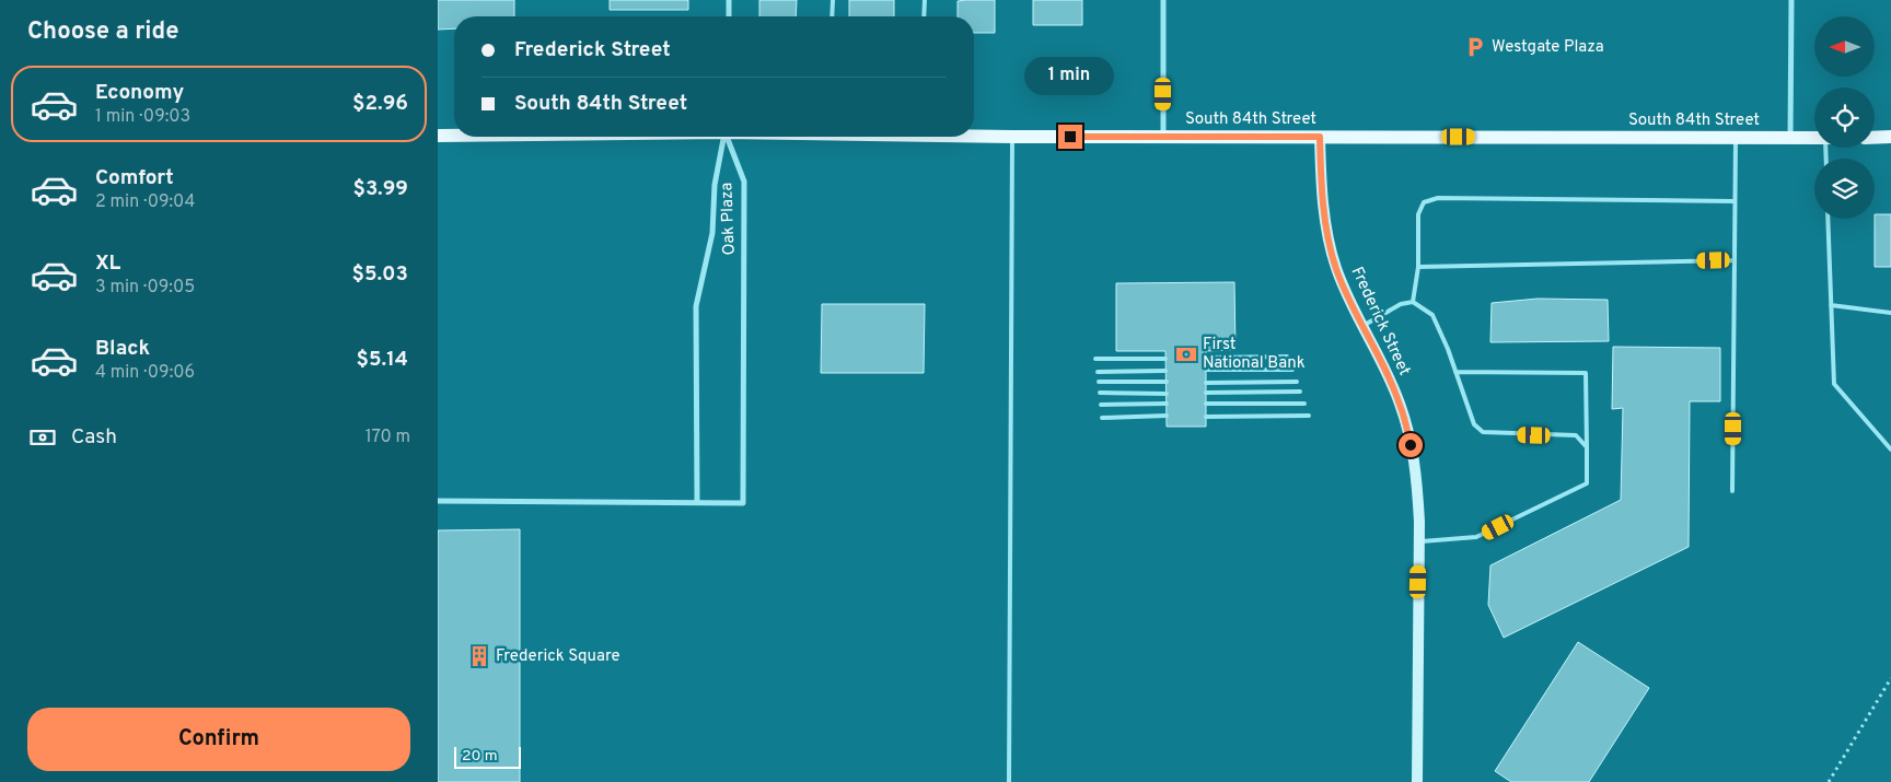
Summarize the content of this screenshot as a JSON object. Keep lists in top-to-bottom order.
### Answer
{
  "streets": {
    "main road": ["South 84th Street", "Frederick Street"],
    "street": ["Oak Plaza"]
  },
  "crossings": [
    ["South 84th Street", "Frederick Street"]
  ],
  "places": {
    "parking": ["Westgate Plaza"],
    "bank": ["First National Bank"],
    "building": ["Frederick Square"]
  },
  "scale_bar": "20 m",
  "north": "left",
  "page": {
    "heading": "Choose a ride",
    "banner": ["Frederick Street", "South 84th Street"],
    "bubble": "1 min",
    "list": [
      {
        "name": "Economy",
        "note": "1 min · 09:03",
        "value": "$2.96"
      },
      {
        "name": "Comfort",
        "note": "2 min · 09:04",
        "value": "$3.99"
      },
      {
        "name": "XL",
        "note": "3 min · 09:05",
        "value": "$5.03"
      },
      {
        "name": "Black",
        "note": "4 min · 09:06",
        "value": "$5.14"
      }
    ],
    "pay": ["Cash", "170 m"],
    "buttons": "Confirm",
    "scale": "20 m"
  }
}
